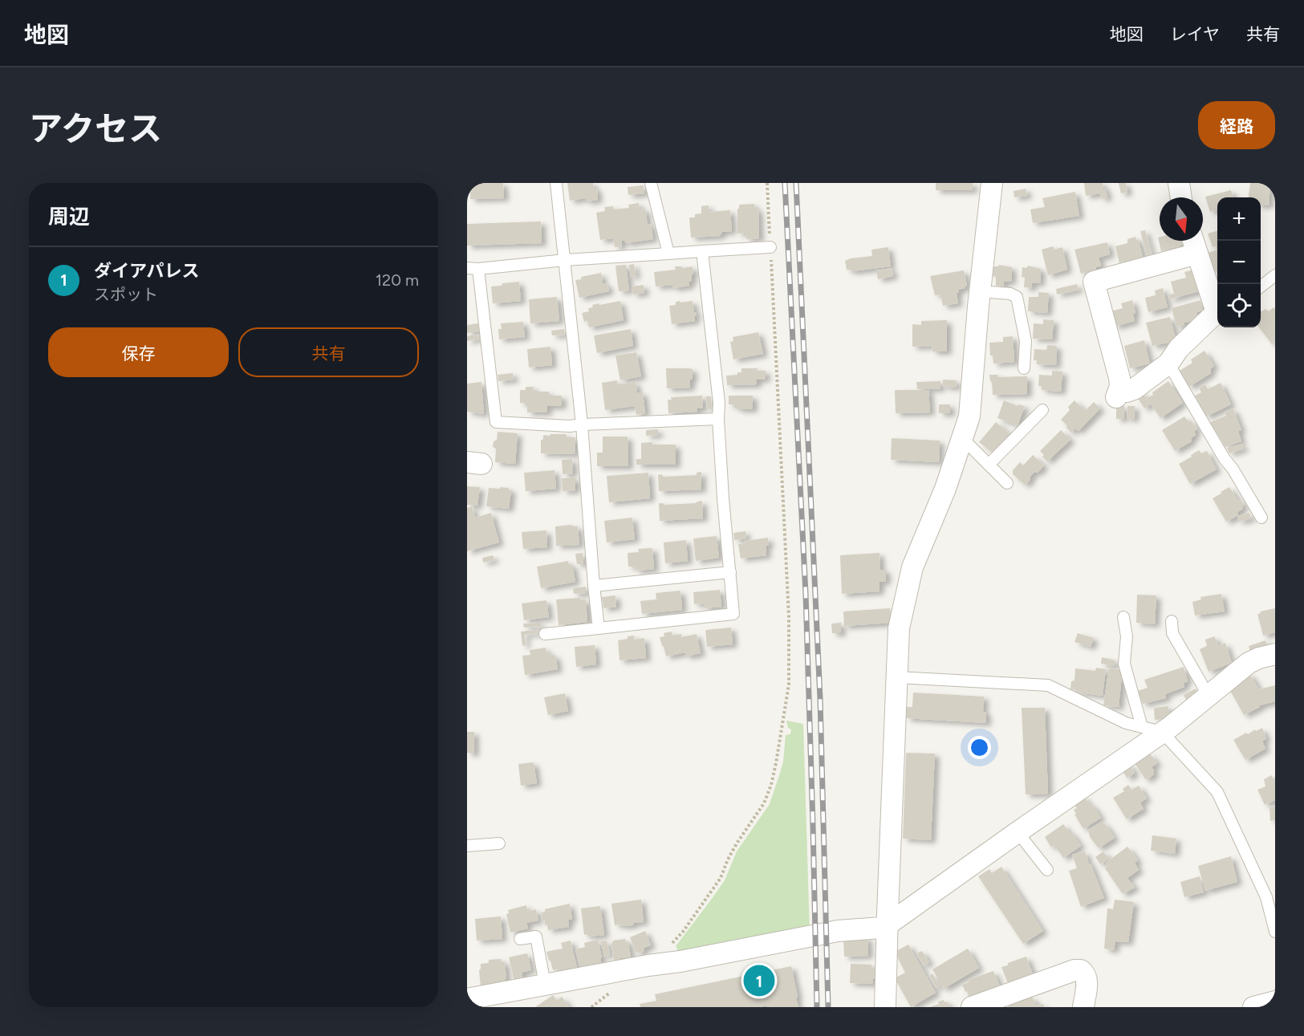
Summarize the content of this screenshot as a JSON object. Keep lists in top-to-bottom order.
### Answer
{
  "north": "bottom",
  "page": {
    "header": "地図",
    "nav": ["地図", "レイヤ", "共有"],
    "title": "アクセス",
    "buttons": [
      "経路",
      ["保存", "共有"]
    ],
    "heading": "周辺",
    "map_buttons": ["+", "−"],
    "list": [
      {
        "mark": "1",
        "name": "ダイアパレス",
        "note": "スポット",
        "value": "120 m"
      }
    ],
    "pins": "1"
  }
}
